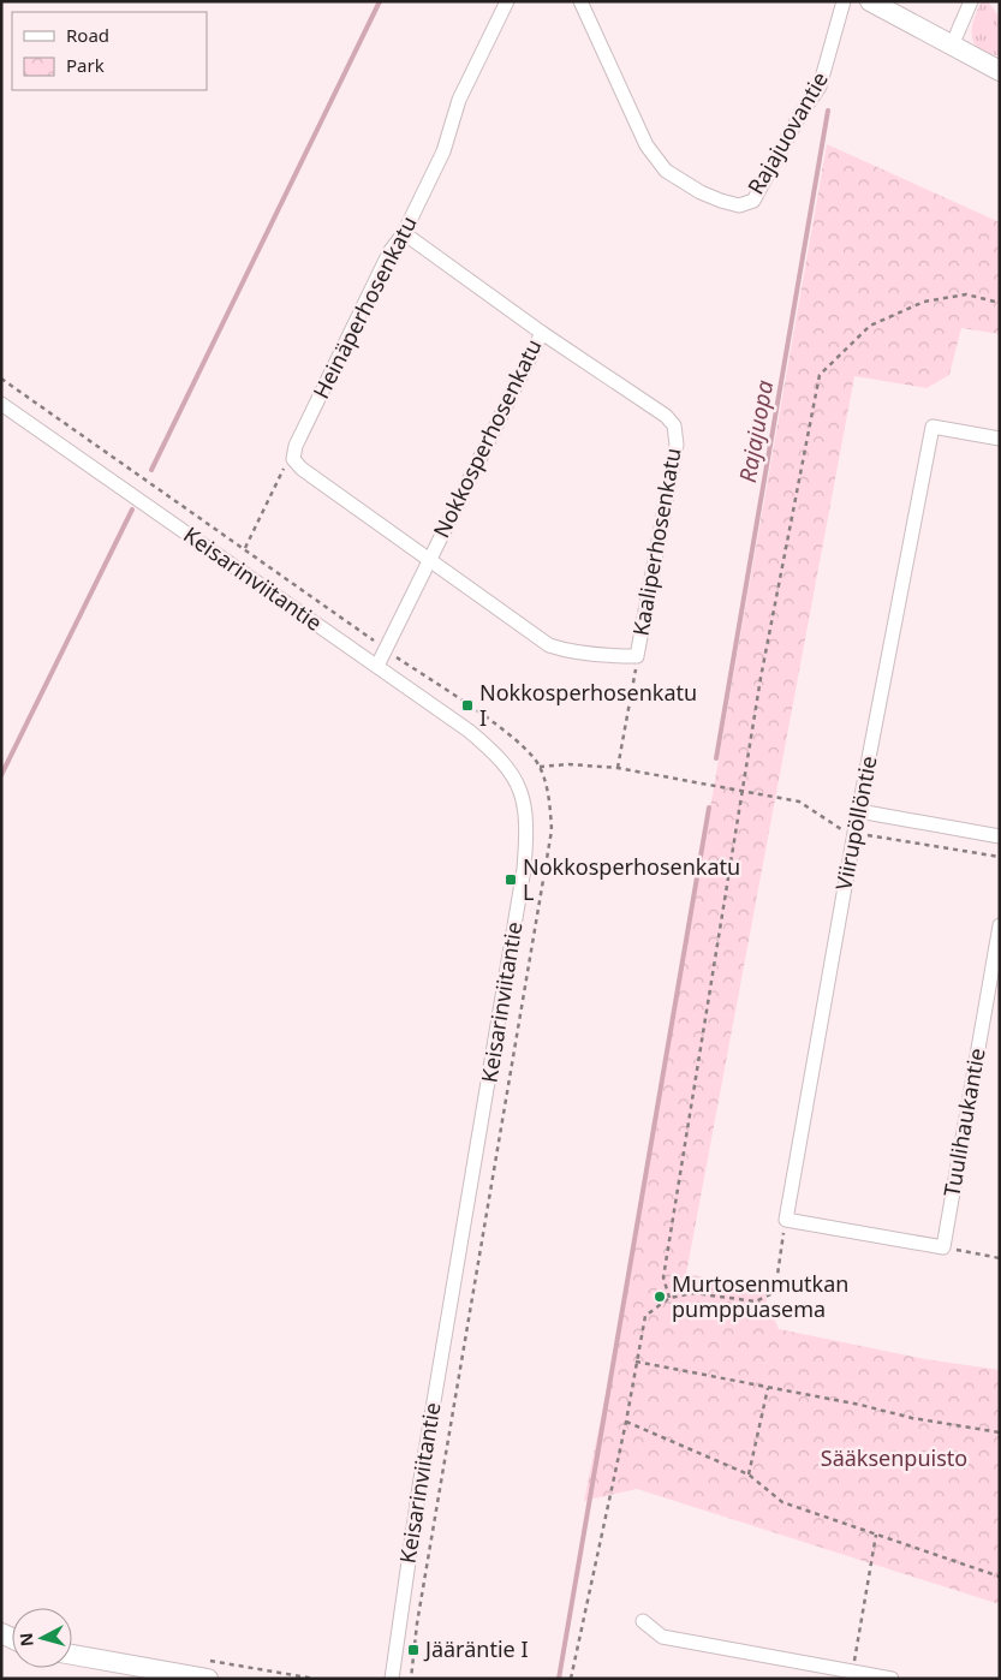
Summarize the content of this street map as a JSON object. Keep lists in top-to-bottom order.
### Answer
{
  "streets": {
    "street": [
      "Rajajuovantie",
      "Heinäperhosenkatu",
      "Nokkosperhosenkatu",
      "Kaaliperhosenkatu",
      "Keisarinviitantie",
      "Viirupöllöntie",
      "Tuulihaukantie"
    ]
  },
  "crossings": [
    ["Heinäperhosenkatu", "Nokkosperhosenkatu"],
    ["Nokkosperhosenkatu", "Kaaliperhosenkatu"],
    ["Nokkosperhosenkatu", "Keisarinviitantie"]
  ],
  "water": ["Rajajuopa"],
  "parks": ["Sääksenpuisto"],
  "places": {
    "transit": ["Nokkosperhosenkatu I", "Nokkosperhosenkatu L", "Jääräntie I"],
    "other": ["Murtosenmutkan pumppuasema"]
  },
  "legend": ["Road", "Park"],
  "north": "left"
}
